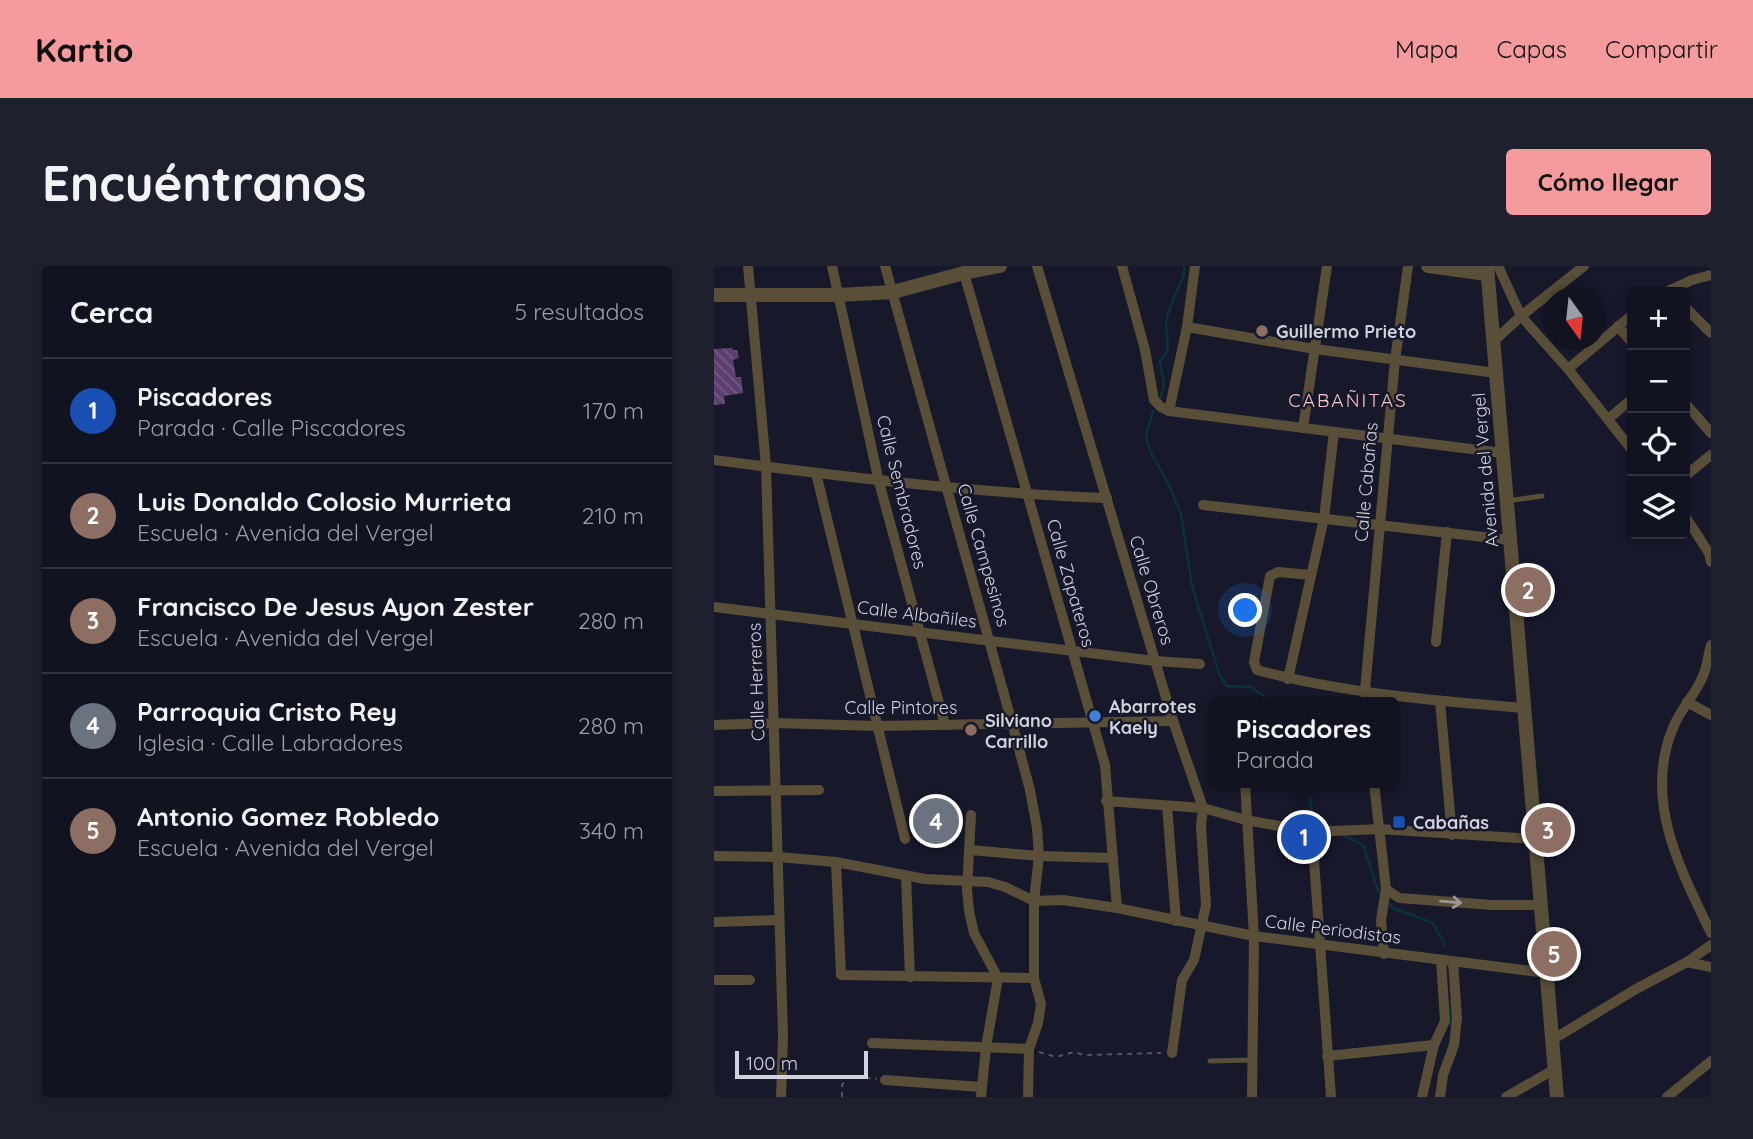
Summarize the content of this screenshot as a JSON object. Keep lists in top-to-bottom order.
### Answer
{
  "streets": {
    "street": [
      "Avenida del Vergel",
      "Calle Cabañas",
      "Calle Sembradores",
      "Calle Campesinos",
      "Calle Zapateros",
      "Calle Obreros",
      "Calle Albañiles",
      "Calle Herreros",
      "Calle Pintores",
      "Calle Periodistas"
    ]
  },
  "crossings": [
    ["Avenida del Vergel", "Calle Periodistas"],
    ["Calle Sembradores", "Calle Albañiles"],
    ["Calle Sembradores", "Calle Pintores"],
    ["Calle Campesinos", "Calle Albañiles"],
    ["Calle Campesinos", "Calle Pintores"],
    ["Calle Campesinos", "Calle Periodistas"],
    ["Calle Zapateros", "Calle Albañiles"],
    ["Calle Zapateros", "Calle Pintores"],
    ["Calle Zapateros", "Calle Periodistas"],
    ["Calle Obreros", "Calle Albañiles"],
    ["Calle Obreros", "Calle Pintores"],
    ["Calle Obreros", "Calle Periodistas"],
    ["Calle Albañiles", "Calle Herreros"],
    ["Calle Herreros", "Calle Pintores"]
  ],
  "districts": ["CABAÑITAS"],
  "places": {
    "other": ["Guillermo Prieto", "Abarrotes Kaely", "Silviano Carrillo"],
    "transit": ["Cabañas"]
  },
  "scale_bar": "100 m",
  "north": "bottom",
  "page": {
    "header": "Kartio",
    "nav": ["Mapa", "Capas", "Compartir"],
    "buttons": "Cómo llegar",
    "title": "Encuéntranos",
    "heading": ["Cerca", "5 resultados"],
    "map_buttons": ["+", "−"],
    "list": [
      {
        "mark": "1",
        "name": "Piscadores",
        "note": "Parada · Calle Piscadores",
        "value": "170 m"
      },
      {
        "mark": "2",
        "name": "Luis Donaldo Colosio Murrieta",
        "note": "Escuela · Avenida del Vergel",
        "value": "210 m"
      },
      {
        "mark": "3",
        "name": "Francisco De Jesus Ayon Zester",
        "note": "Escuela · Avenida del Vergel",
        "value": "280 m"
      },
      {
        "mark": "4",
        "name": "Parroquia Cristo Rey",
        "note": "Iglesia · Calle Labradores",
        "value": "280 m"
      },
      {
        "mark": "5",
        "name": "Antonio Gomez Robledo",
        "note": "Escuela · Avenida del Vergel",
        "value": "340 m"
      }
    ],
    "pins": [
      "2",
      "4",
      "3",
      "1",
      "5"
    ],
    "popup": ["Piscadores", "Parada"],
    "scale": "100 m"
  }
}
